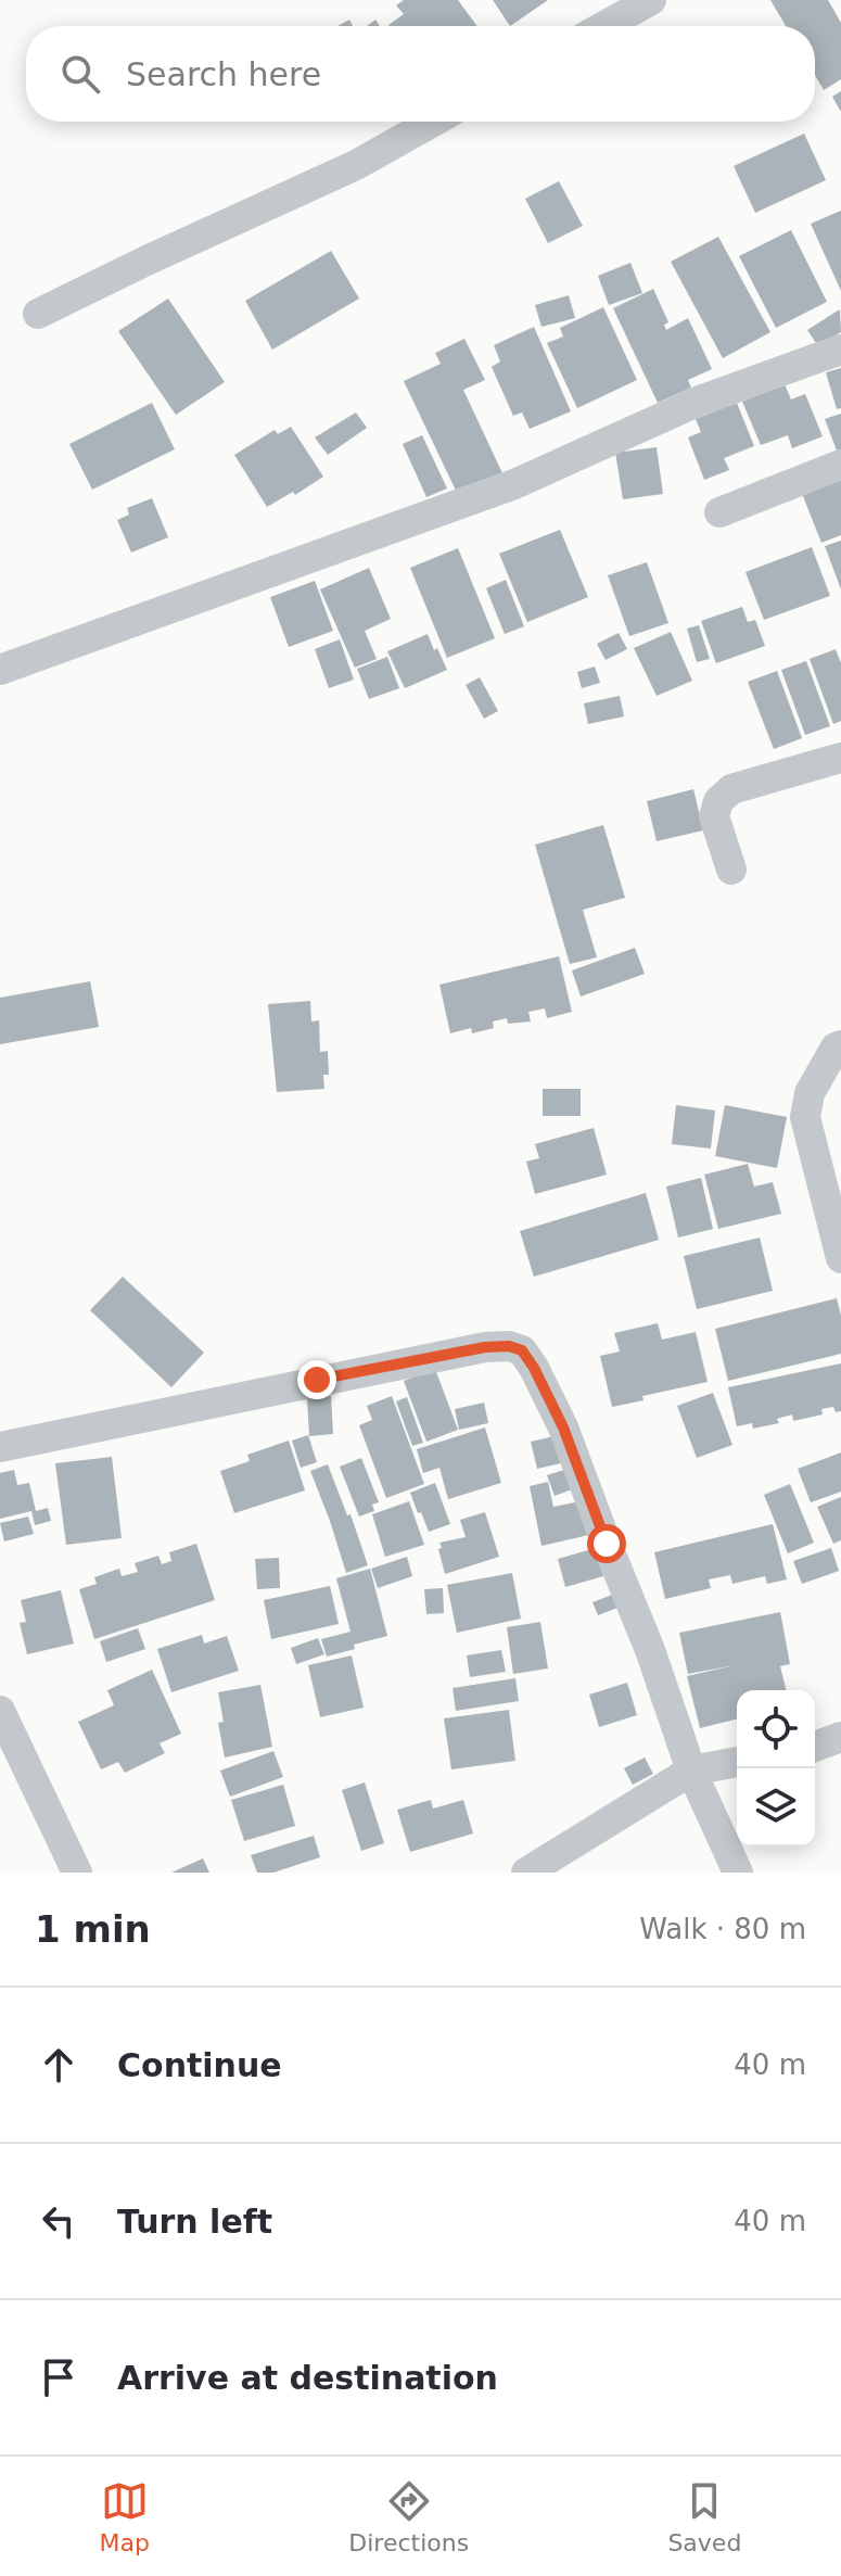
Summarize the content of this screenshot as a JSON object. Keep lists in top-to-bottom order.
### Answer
{
  "page": {
    "search": "Search here",
    "heading": ["1 min", "Walk · 80 m"],
    "list": [
      ["Continue", "40 m"],
      ["Turn left", "40 m"],
      "Arrive at destination"
    ],
    "nav": ["Map", "Directions", "Saved"]
  }
}
